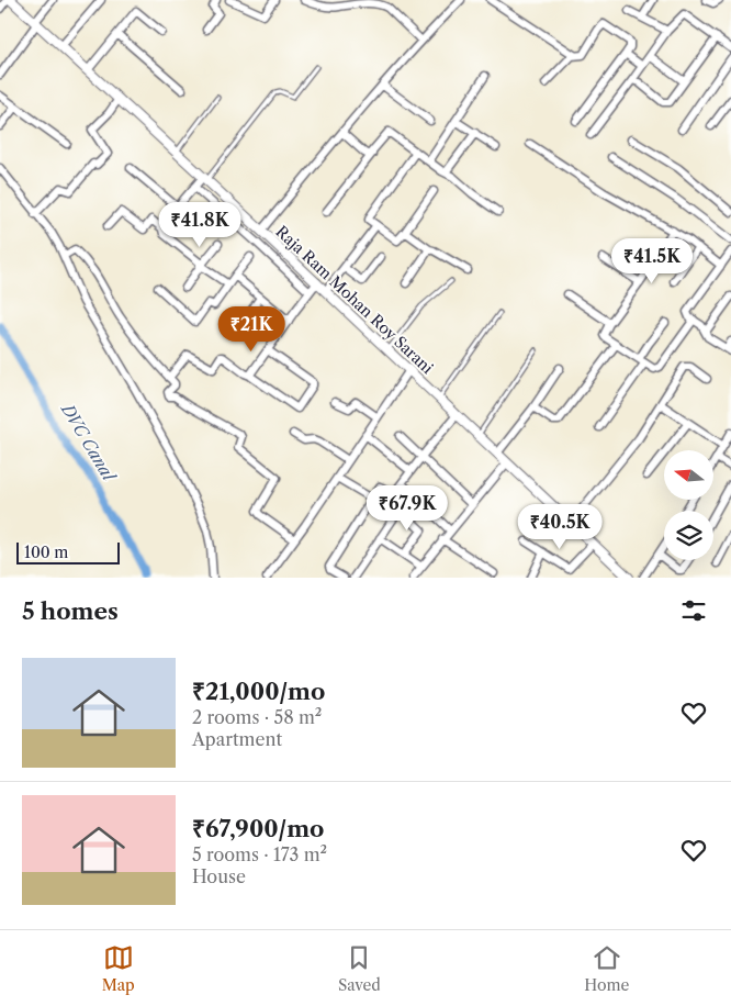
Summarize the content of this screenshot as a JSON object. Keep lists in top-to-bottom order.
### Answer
{
  "streets": {
    "street": ["Raja Ram Mohan Roy Sarani"]
  },
  "water": ["DVC Canal"],
  "scale_bar": "100 m",
  "north": "left",
  "page": {
    "price": [
      "₹41.8K",
      "₹41.5K",
      "₹21K",
      "₹67.9K",
      "₹40.5K"
    ],
    "scale": "100 m",
    "heading": "5 homes",
    "list": [
      {
        "name": "₹21,000/mo",
        "note": "2 rooms · 58 m² · Apartment"
      },
      {
        "name": "₹67,900/mo",
        "note": "5 rooms · 173 m² · House"
      }
    ],
    "tabs": ["Map", "Saved", "Home"]
  }
}
